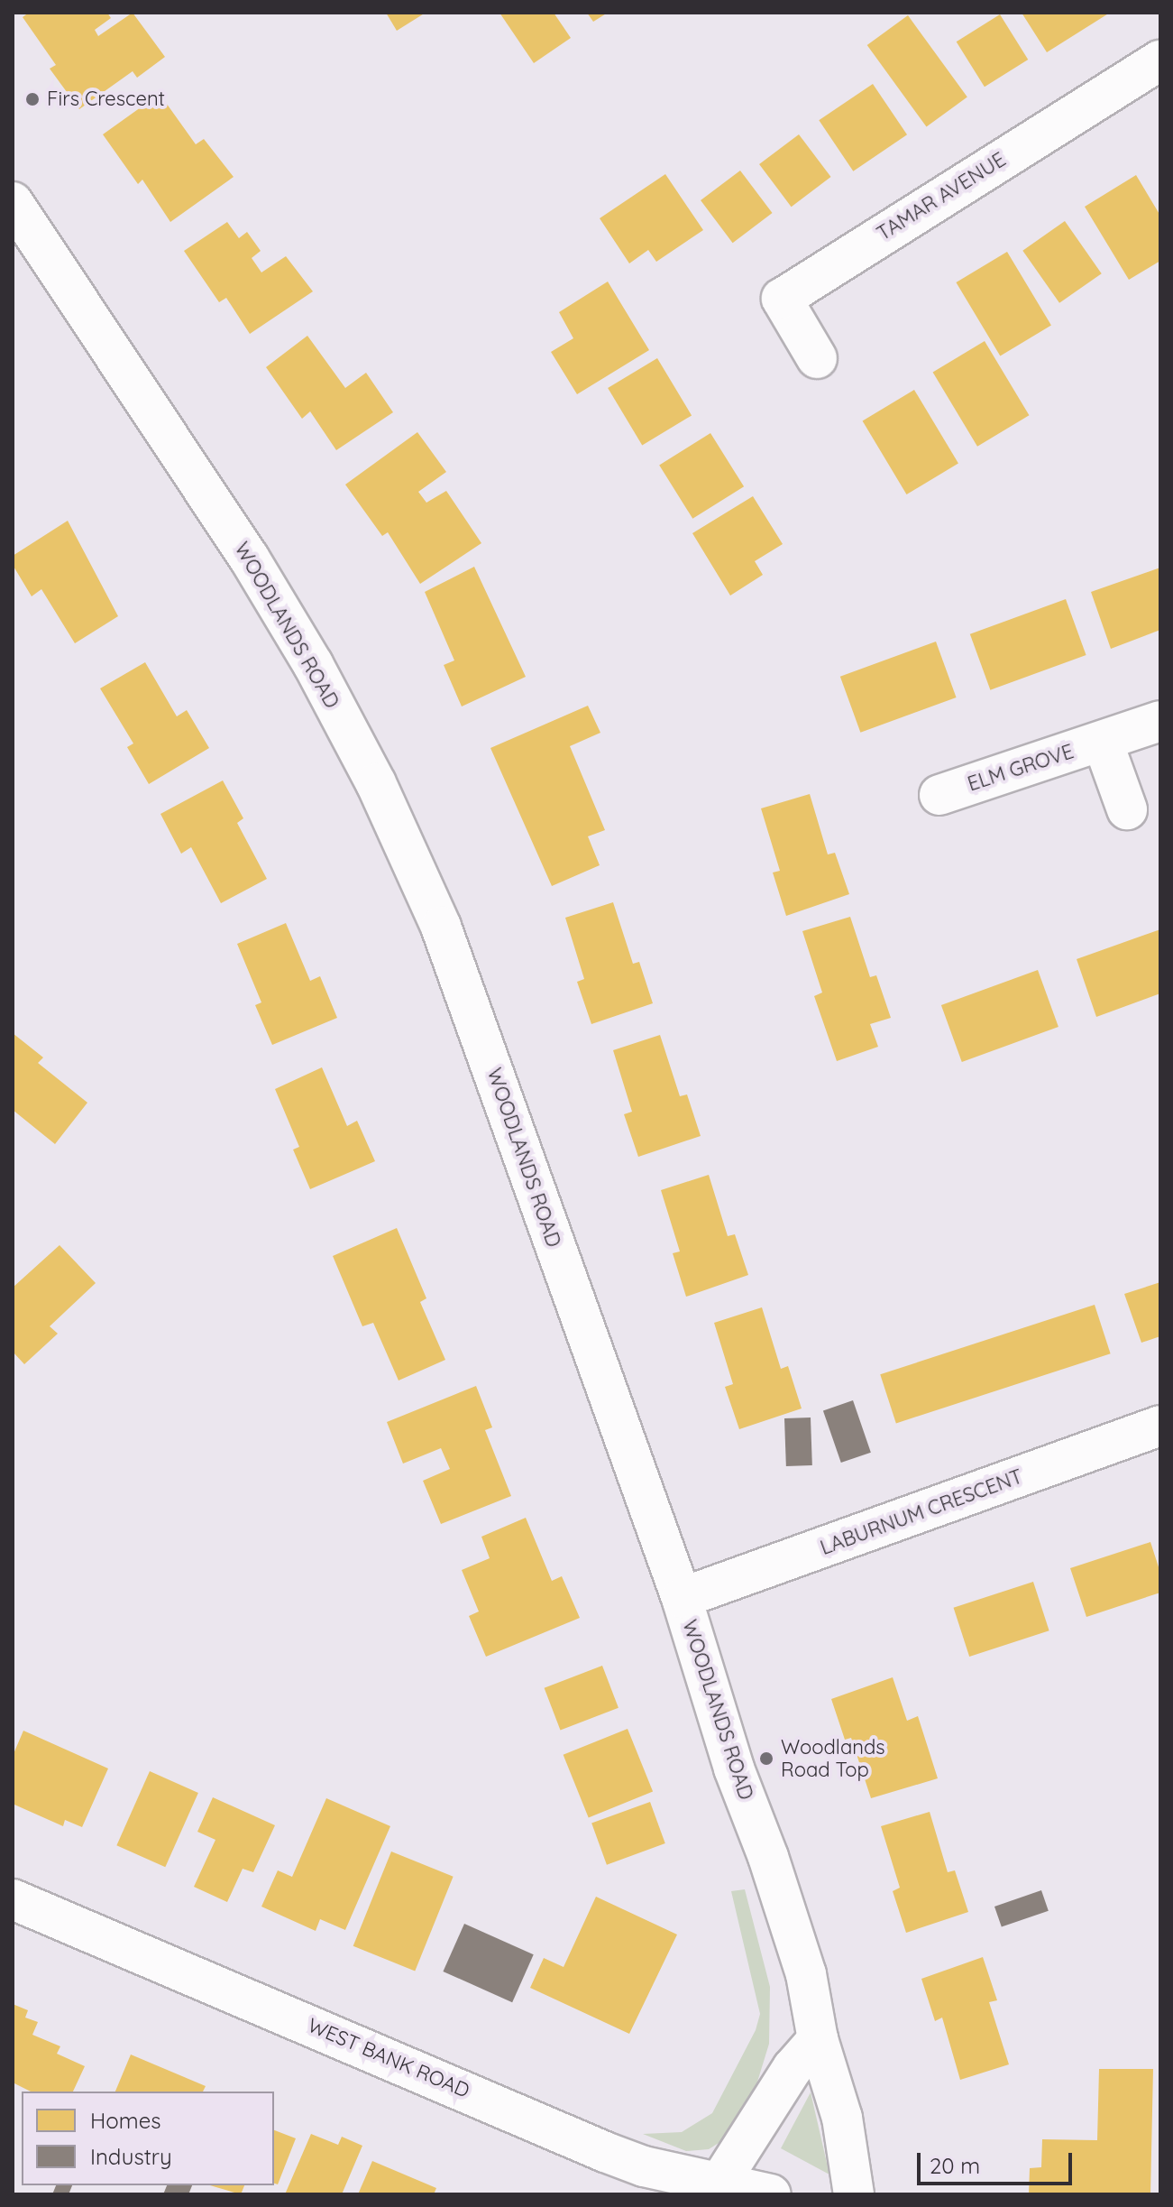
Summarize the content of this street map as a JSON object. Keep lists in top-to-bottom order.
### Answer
{
  "streets": {
    "street": [
      "TAMAR AVENUE",
      "WOODLANDS ROAD",
      "ELM GROVE",
      "LABURNUM CRESCENT",
      "WEST BANK ROAD"
    ]
  },
  "crossings": [
    ["WOODLANDS ROAD", "LABURNUM CRESCENT"]
  ],
  "places": ["Firs Crescent", "Woodlands Road Top"],
  "legend": ["Homes", "Industry"],
  "scale_bar": "20 m"
}
